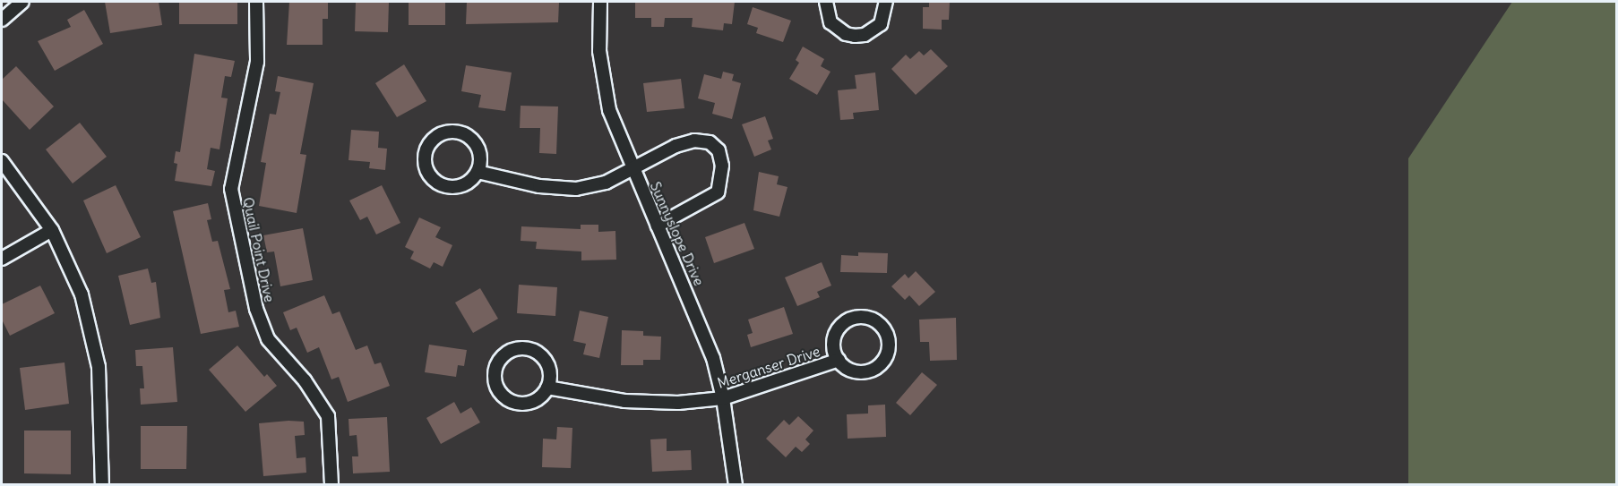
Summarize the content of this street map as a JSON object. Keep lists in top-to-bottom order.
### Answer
{
  "streets": {
    "street": ["Sunnyslope Drive", "Quail Point Drive", "Merganser Drive"]
  },
  "crossings": [
    ["Sunnyslope Drive", "Merganser Drive"]
  ]
}
